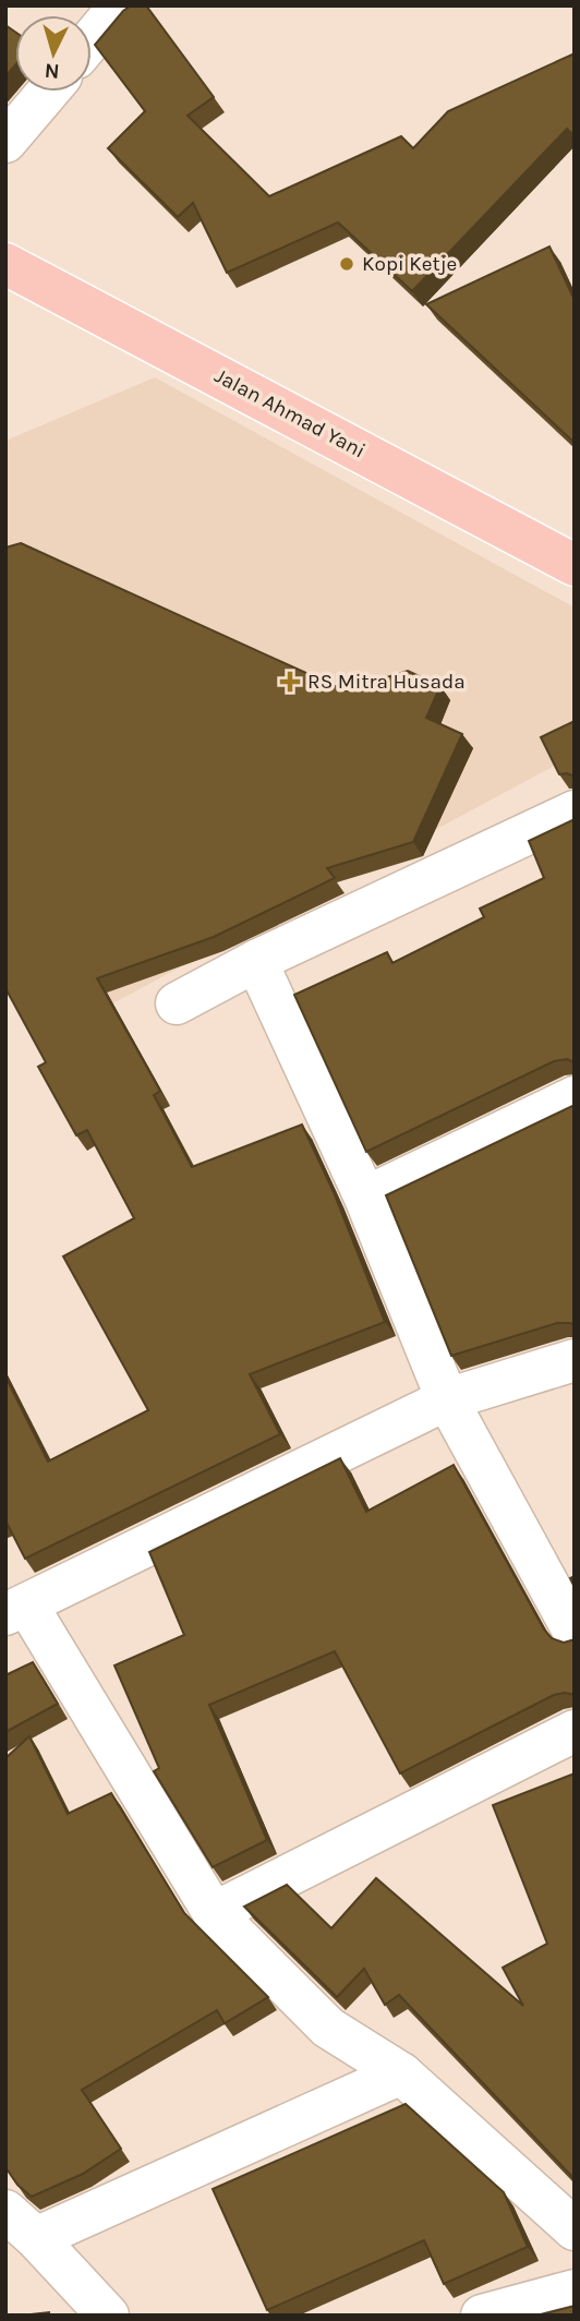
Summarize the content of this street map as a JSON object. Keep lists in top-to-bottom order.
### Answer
{
  "streets": {
    "highway": ["Jalan Ahmad Yani"]
  },
  "places": {
    "other": ["Kopi Ketje"],
    "health": ["RS Mitra Husada"]
  },
  "north": "bottom"
}
